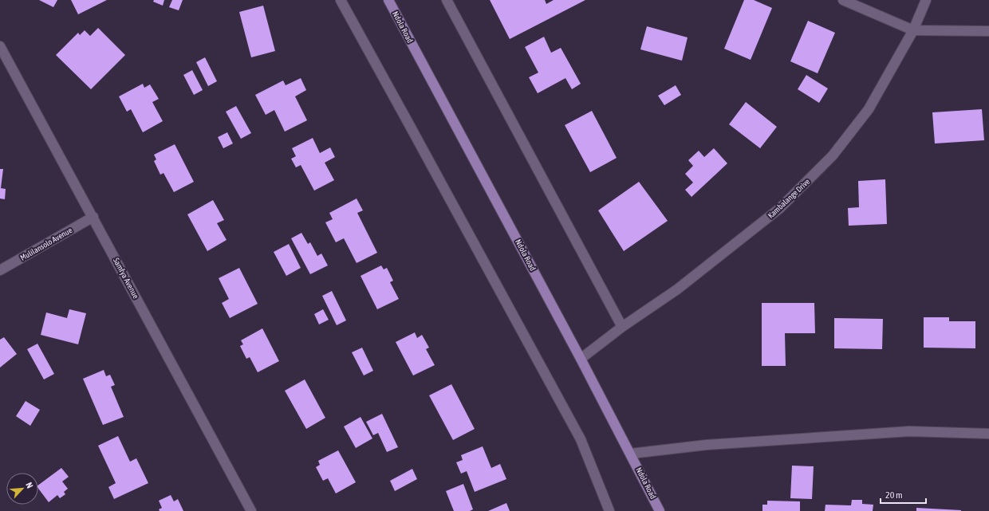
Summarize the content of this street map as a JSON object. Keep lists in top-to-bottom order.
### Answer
{
  "streets": {
    "main road": ["Ndola Road"],
    "street": ["Kambalange Drive", "Mulilansolo Avenue", "Samfya Avenue"]
  },
  "crossings": [
    ["Ndola Road", "Kambalange Drive"],
    ["Mulilansolo Avenue", "Samfya Avenue"]
  ],
  "scale_bar": "20 m",
  "north": "top right"
}
